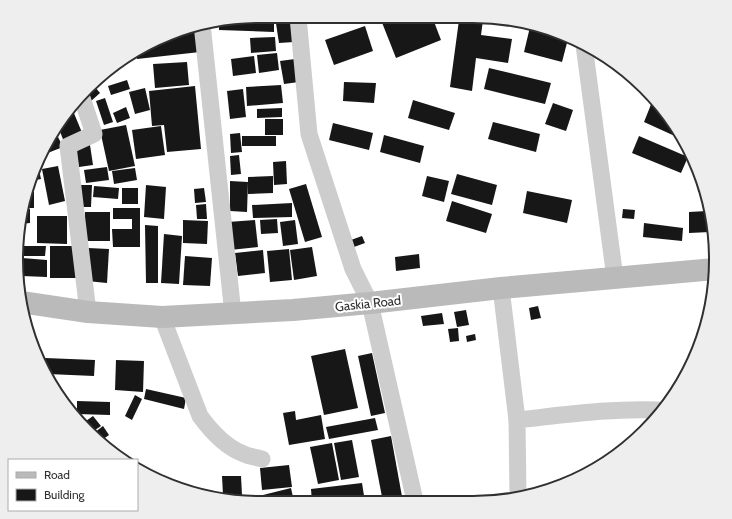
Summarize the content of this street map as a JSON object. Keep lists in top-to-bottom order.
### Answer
{
  "streets": {
    "main road": ["Gaskia Road"]
  },
  "legend": ["Road", "Building"]
}
